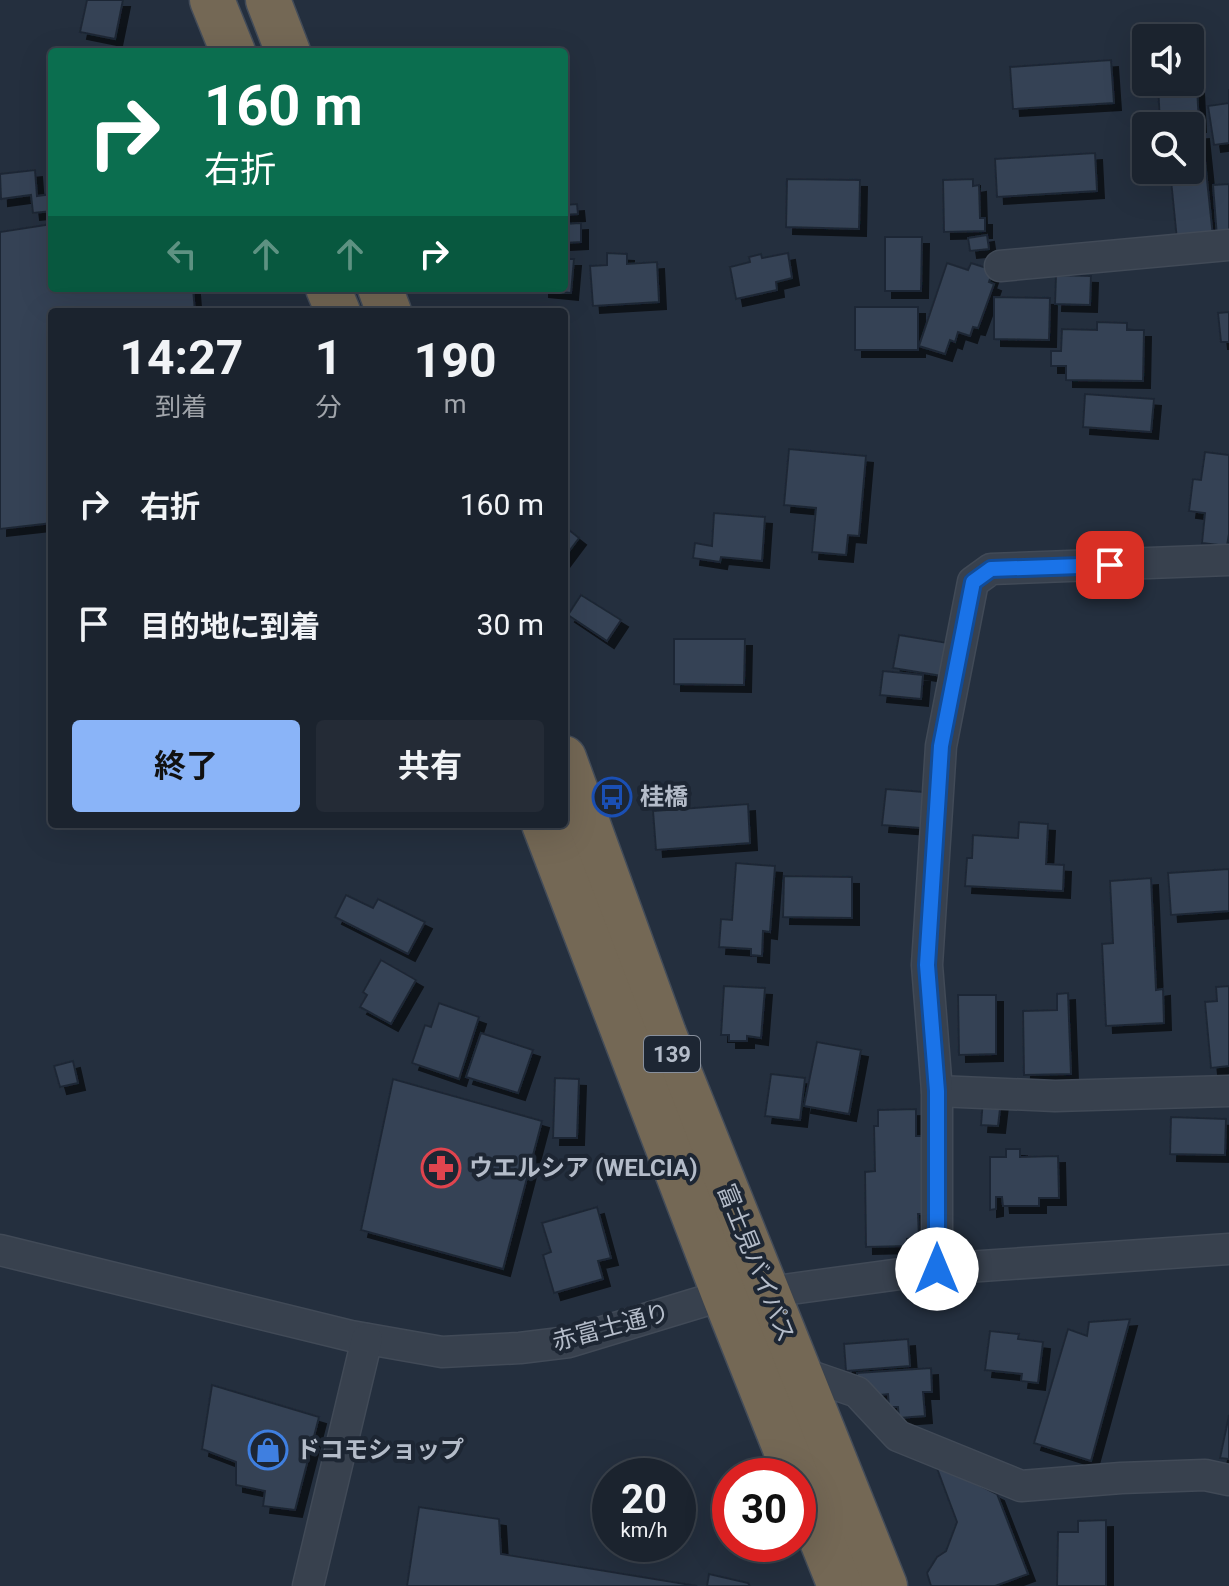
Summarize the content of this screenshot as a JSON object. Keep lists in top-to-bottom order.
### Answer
{
  "streets": {
    "highway": ["139", "富士見バイパス"],
    "street": ["赤富士通り"]
  },
  "crossings": [
    ["富士見バイパス", "赤富士通り"]
  ],
  "places": {
    "bus stop": ["桂橋"],
    "pharmacy": ["ウエルシア (WELCIA)"],
    "shop": ["ドコモショップ"]
  },
  "page": {
    "turn": ["160 m", "右折"],
    "eta": [
      "14:27",
      "到着",
      "1",
      "分",
      "190",
      "m"
    ],
    "list": [
      {
        "name": "右折",
        "value": "160 m"
      },
      {
        "name": "目的地に到着",
        "value": "30 m"
      }
    ],
    "buttons": ["終了", "共有"],
    "speed": "20 km/h",
    "limit": "30"
  }
}
